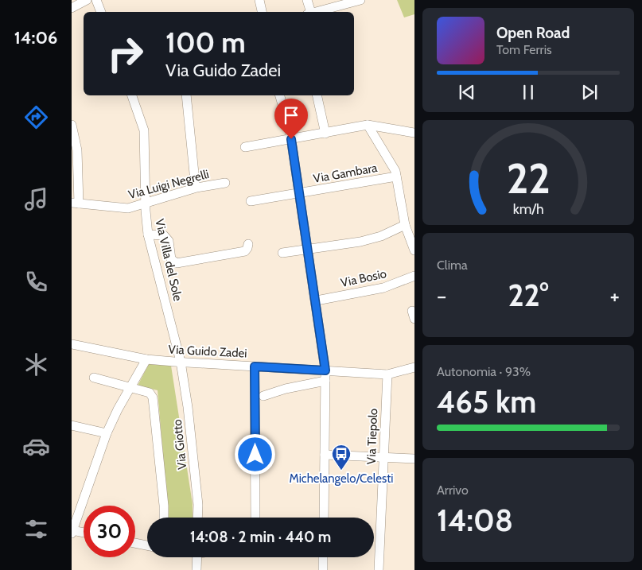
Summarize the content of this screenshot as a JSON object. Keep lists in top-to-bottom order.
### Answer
{
  "streets": {
    "street": [
      "Via Gambara",
      "Via Luigi Negrelli",
      "Via Villa del Sole",
      "Via Bosio",
      "Via Guido Zadei",
      "Via Tiepolo",
      "Via Giotto"
    ]
  },
  "crossings": [
    ["Via Luigi Negrelli", "Via Villa del Sole"],
    ["Via Villa del Sole", "Via Guido Zadei"],
    ["Via Villa del Sole", "Via Giotto"],
    ["Via Guido Zadei", "Via Tiepolo"],
    ["Via Guido Zadei", "Via Giotto"]
  ],
  "places": {
    "bus stop": ["Michelangelo/Celesti"]
  },
  "page": {
    "tabs": "14:06",
    "turn": ["100 m", "Via Guido Zadei"],
    "song": ["Open Road", "Tom Ferris"],
    "tile": [
      "Clima",
      ["Autonomia · 93%", "465 km"],
      ["Arrivo", "14:08"]
    ],
    "heat": ["−", "22°", "+"],
    "limit": "30",
    "trip": "14:08 · 2 min · 440 m",
    "gauge": ["22", "km/h"]
  }
}
